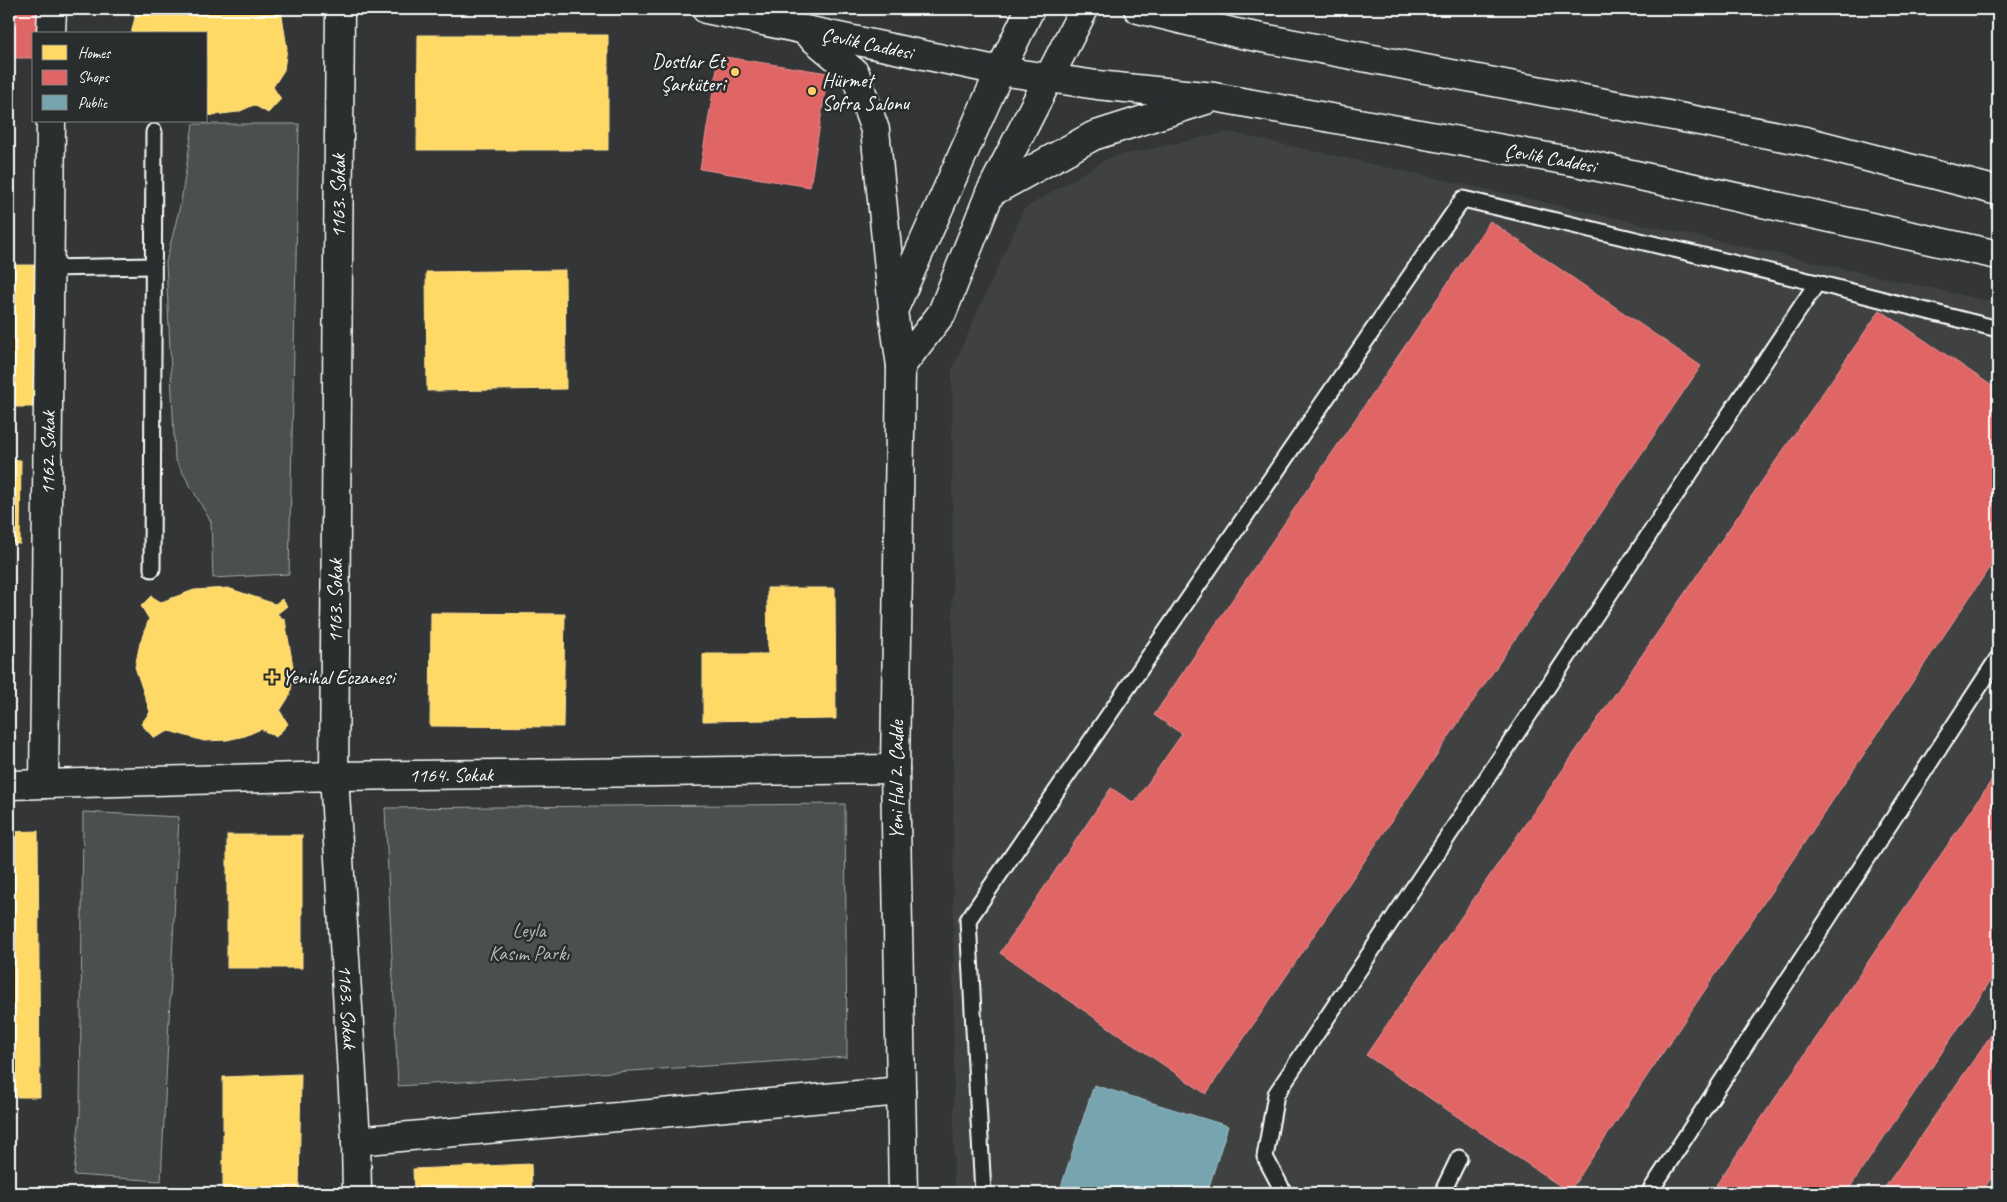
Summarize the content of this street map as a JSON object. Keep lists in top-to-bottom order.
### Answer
{
  "streets": {
    "street": [
      "Çevlik Caddesi",
      "1163. Sokak",
      "1162. Sokak",
      "1164. Sokak",
      "Yeni Hal 2. Cadde"
    ]
  },
  "crossings": [
    ["Çevlik Caddesi", "Yeni Hal 2. Cadde"],
    ["1163. Sokak", "1164. Sokak"],
    ["1162. Sokak", "1164. Sokak"],
    ["1164. Sokak", "Yeni Hal 2. Cadde"]
  ],
  "parks": ["Leyla Kasım Parkı"],
  "places": {
    "other": ["Dostlar Et Şarküteri", "Hürmet Sofra Salonu"],
    "health": ["Yenihal Eczanesi"]
  },
  "legend": ["Homes", "Shops", "Public"]
}
